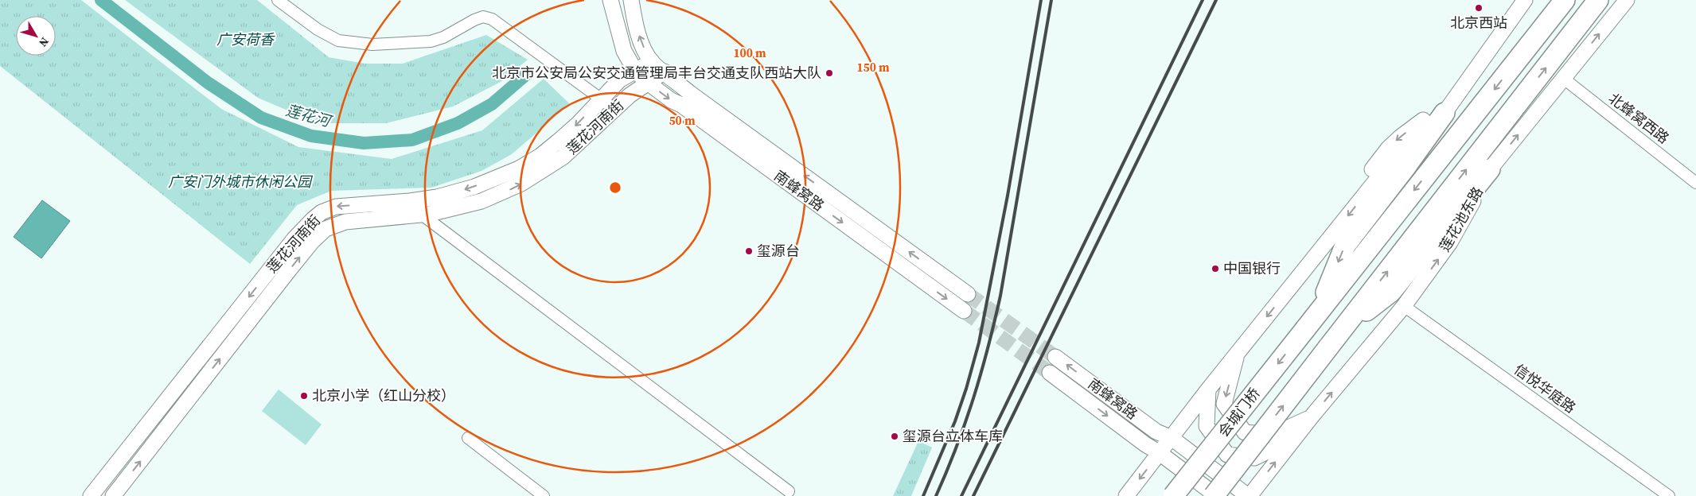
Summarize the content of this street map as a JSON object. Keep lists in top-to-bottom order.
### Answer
{
  "streets": {
    "highway": ["莲花池东路", "会城门桥"],
    "street": [
      "北蜂窝西路",
      "莲花河南街",
      "南蜂窝路",
      "信悦华庭路"
    ]
  },
  "crossings": [
    ["北蜂窝西路", "莲花池东路"],
    ["莲花河南街", "南蜂窝路"],
    ["南蜂窝路", "莲花池东路"],
    ["莲花池东路", "信悦华庭路"]
  ],
  "one_way": ["会城门桥"],
  "water": ["莲花河"],
  "parks": ["广安荷香", "广安门外城市休闲公园"],
  "places": [
    "北京西站",
    "北京市公安局公安交通管理局丰台交通支队西站大队",
    "玺源台",
    "中国银行",
    "北京小学（红山分校）",
    "玺源台立体车库"
  ],
  "north": "bottom right",
  "rings": ["100 m", "150 m", "50 m"]
}
